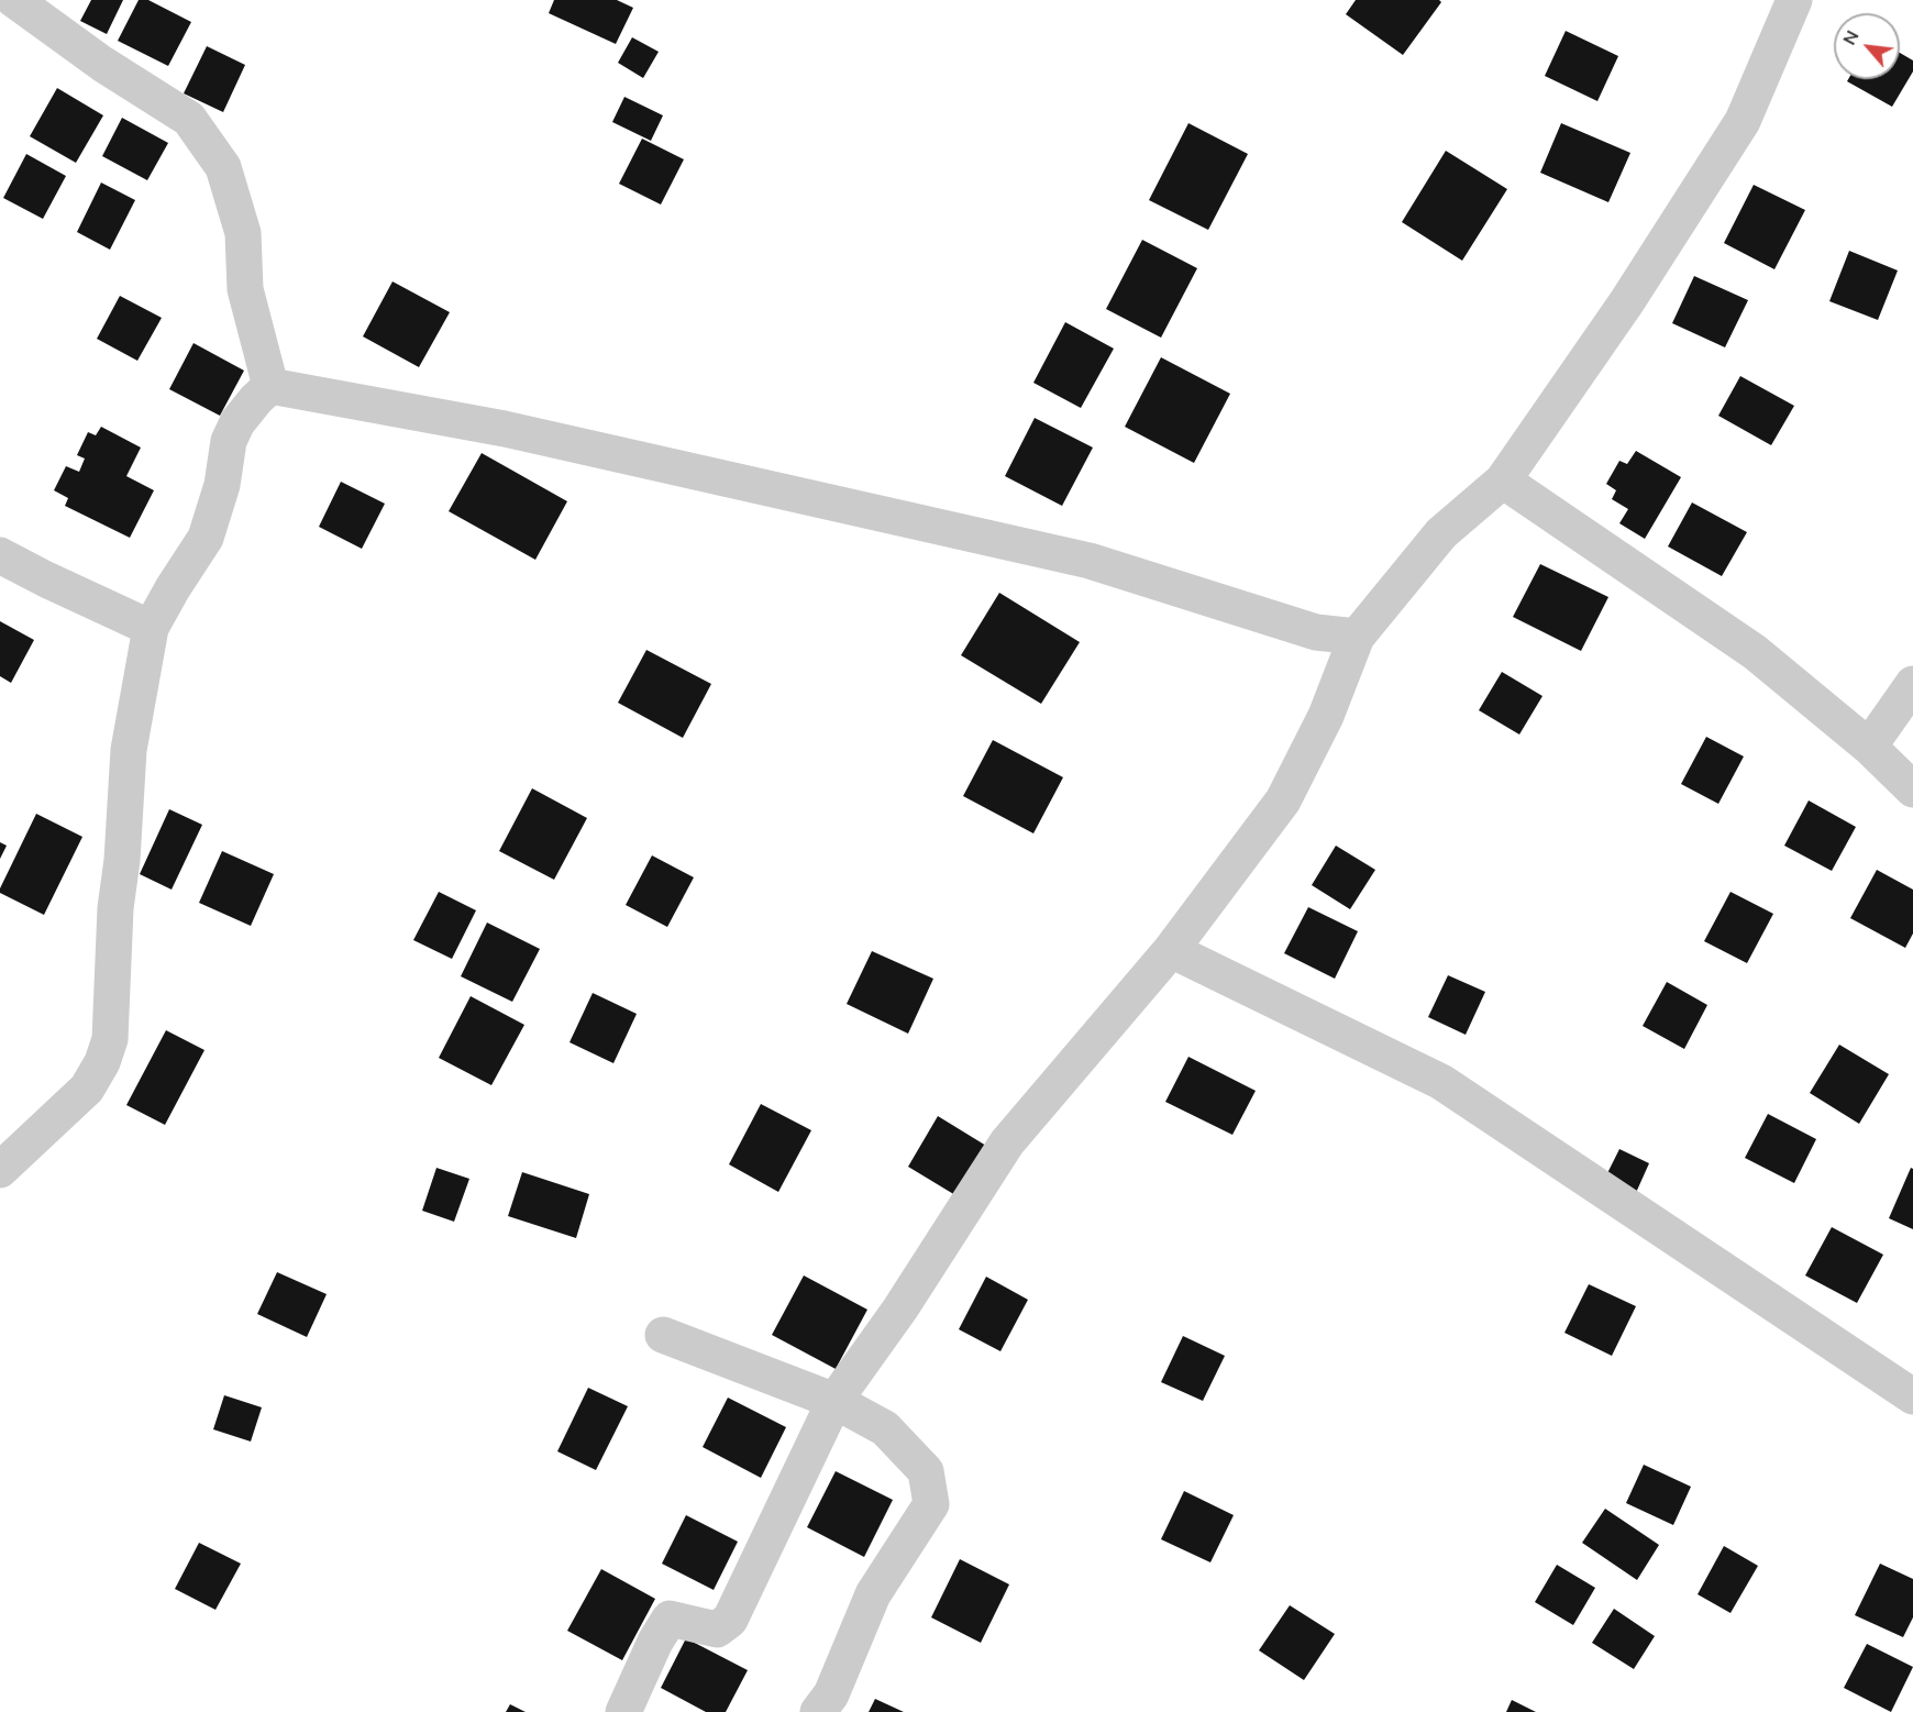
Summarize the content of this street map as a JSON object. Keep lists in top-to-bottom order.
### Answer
{
  "north": "top left"
}
